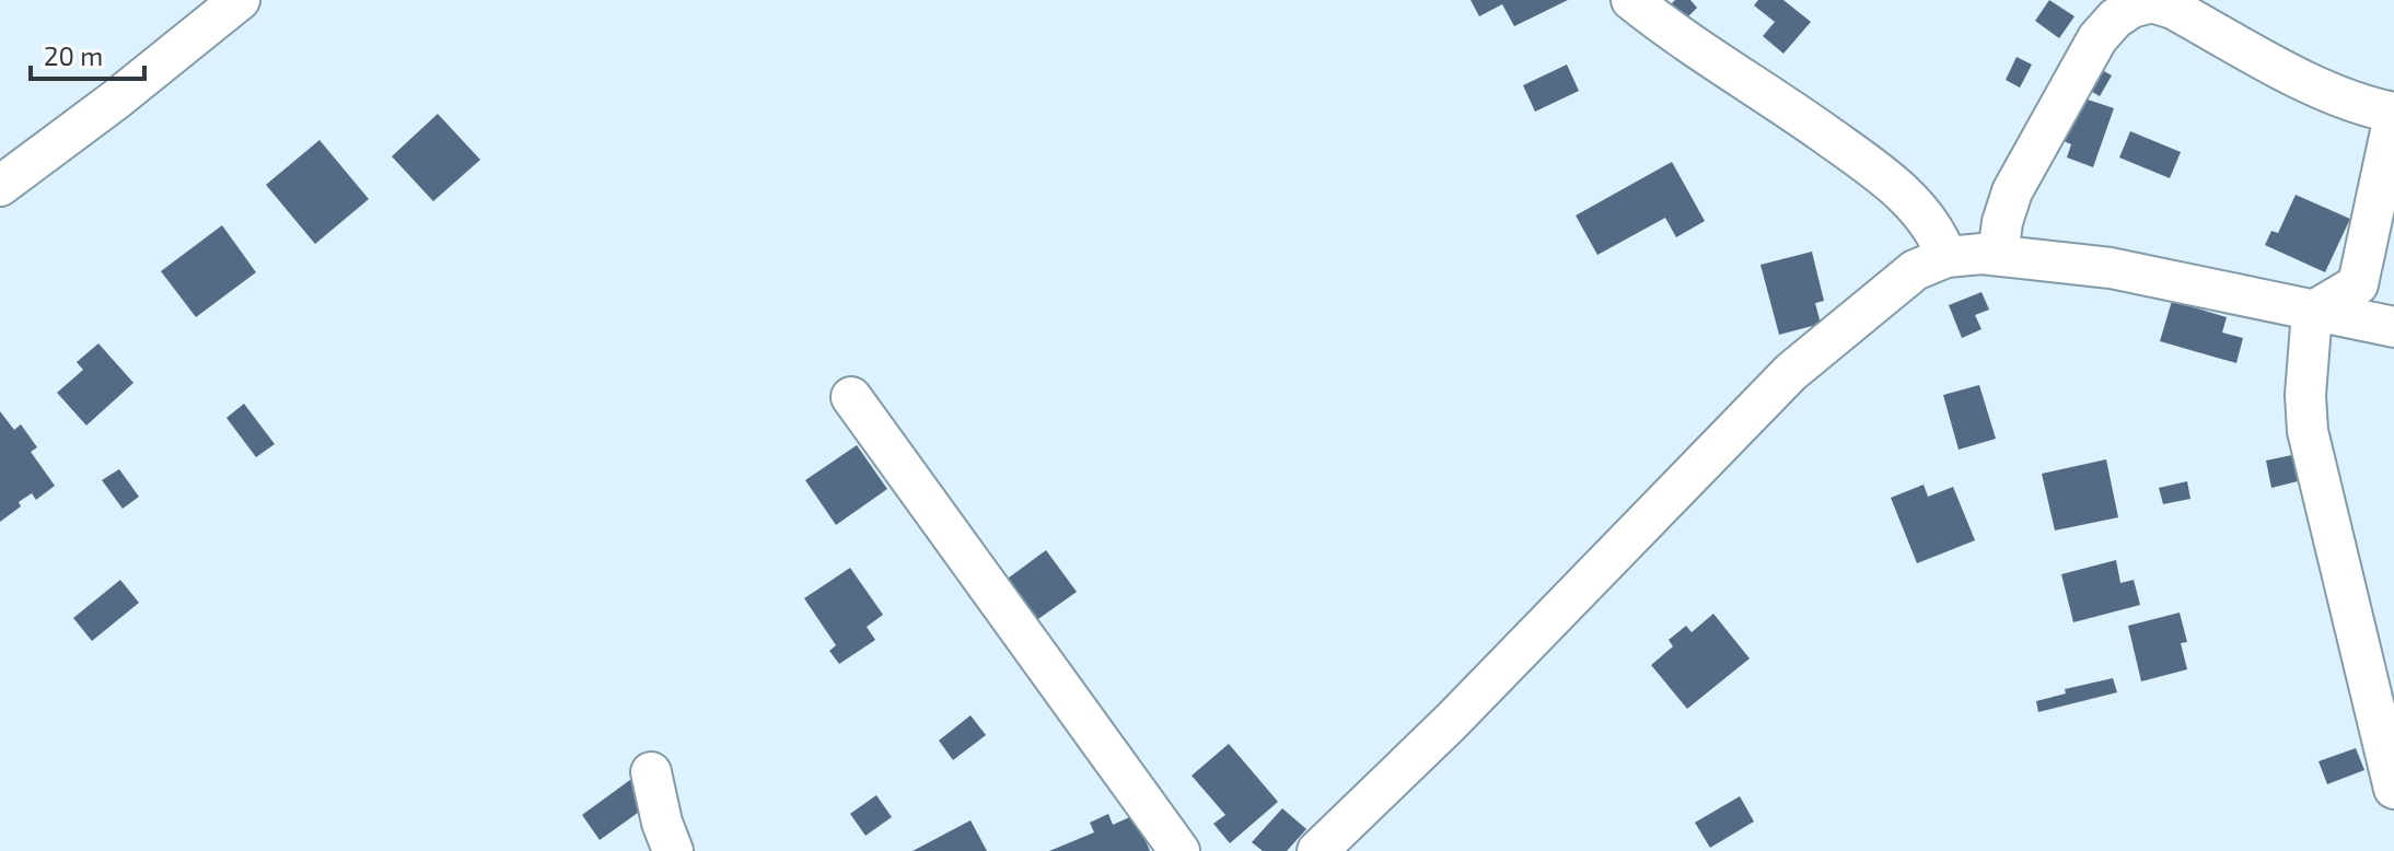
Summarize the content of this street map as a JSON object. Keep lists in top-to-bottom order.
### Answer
{
  "scale_bar": "20 m"
}
